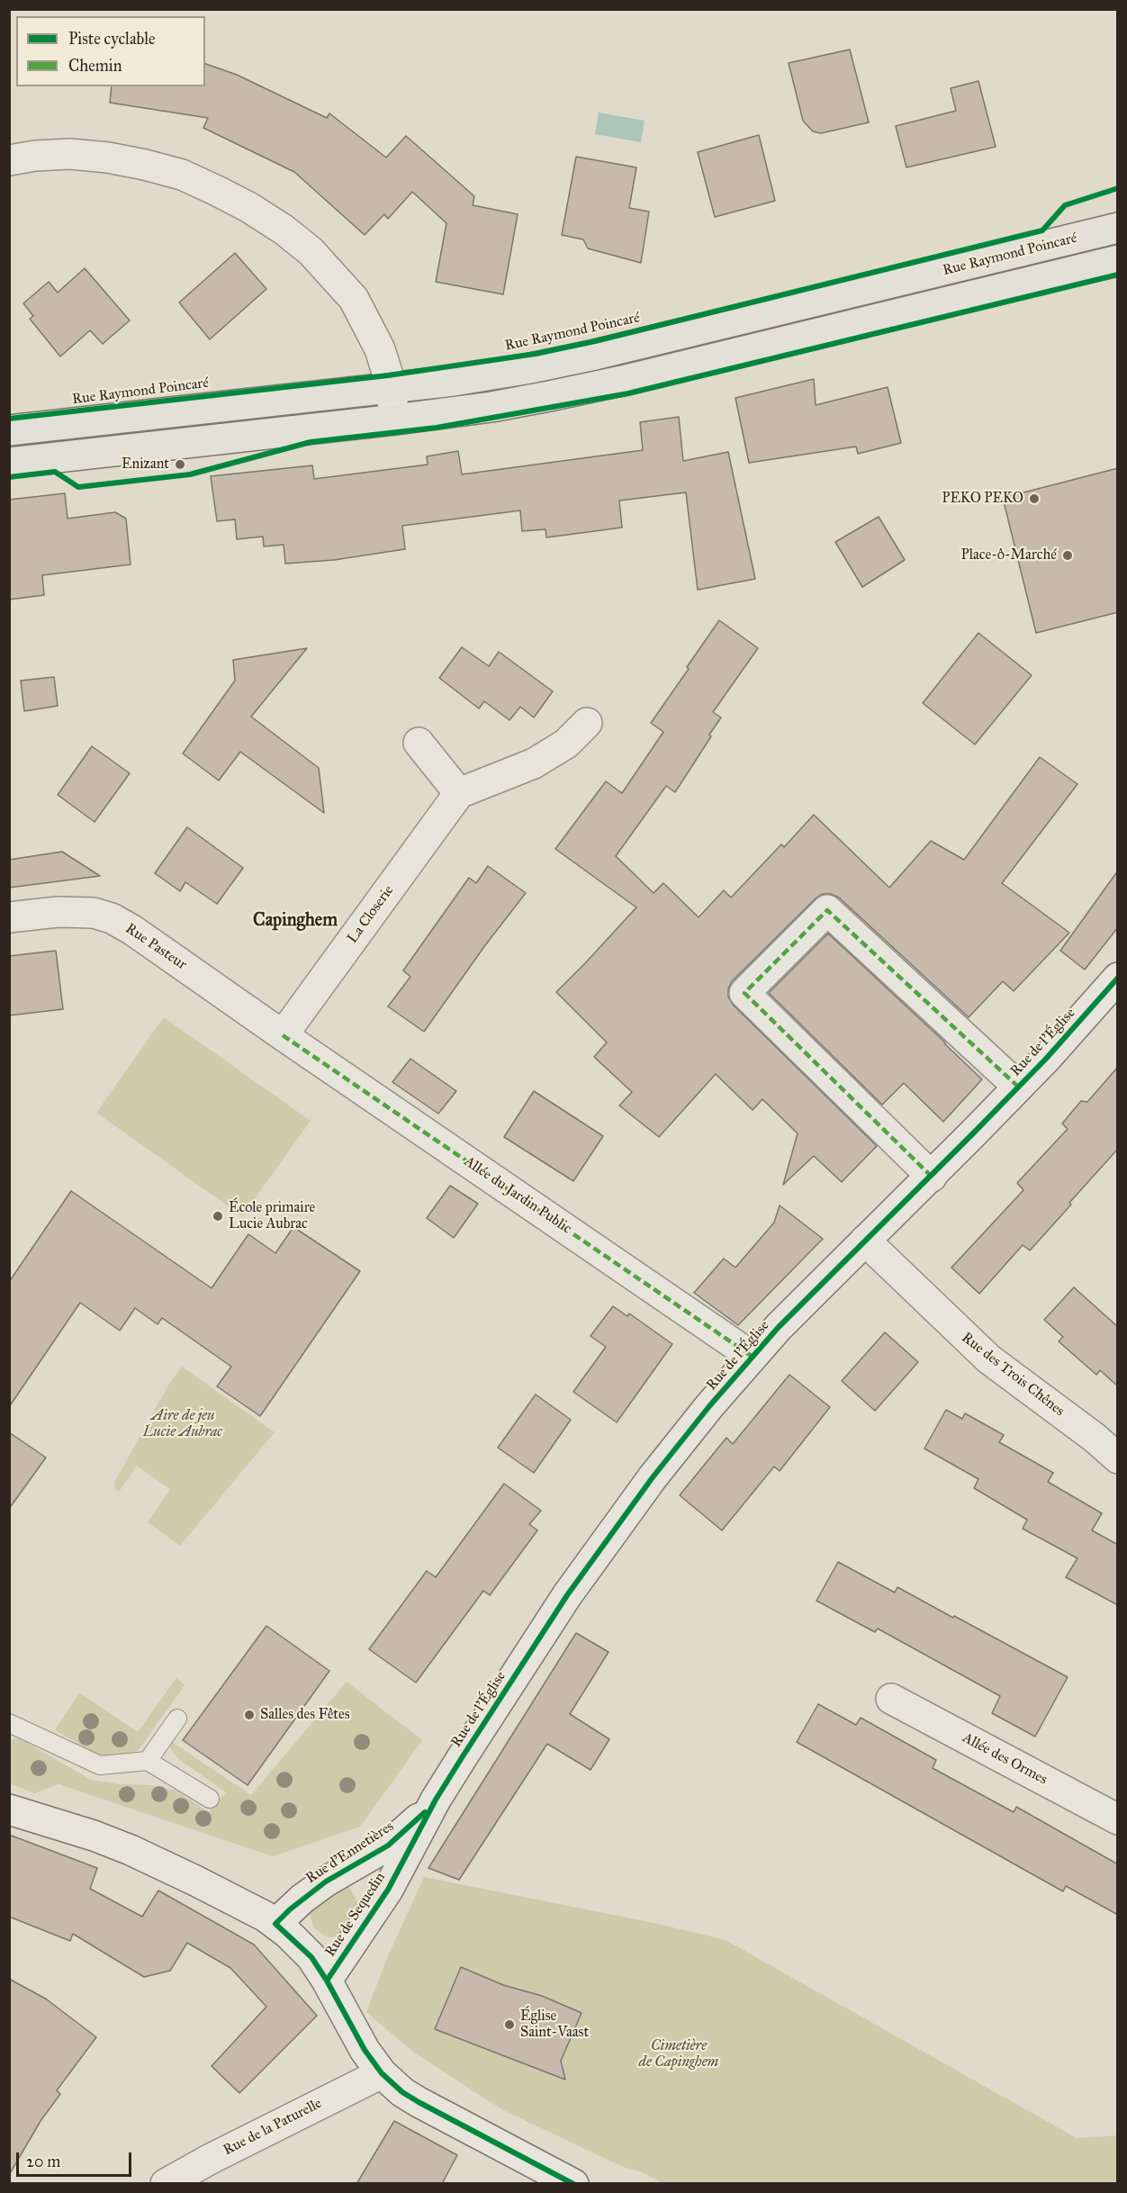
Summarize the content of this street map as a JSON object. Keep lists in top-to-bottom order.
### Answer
{
  "streets": {
    "main road": ["Rue Raymond Poincaré"],
    "street": [
      "La Closerie",
      "Rue Pasteur",
      "Rue de l'Église",
      "Allée du Jardin Public",
      "Rue des Trois Chênes",
      "Allée des Ormes",
      "Rue d'Ennetières",
      "Rue de Sequedin",
      "Rue de la Paturelle"
    ]
  },
  "crossings": [
    ["La Closerie", "Rue Pasteur"],
    ["La Closerie", "Allée du Jardin Public"],
    ["Rue Pasteur", "Allée du Jardin Public"],
    ["Rue de l'Église", "Allée du Jardin Public"],
    ["Rue de l'Église", "Rue des Trois Chênes"],
    ["Rue de l'Église", "Rue d'Ennetières"],
    ["Rue de l'Église", "Rue de Sequedin"],
    ["Rue d'Ennetières", "Rue de Sequedin"]
  ],
  "districts": ["Capinghem"],
  "parks": ["Aire de jeu Lucie Aubrac", "Cimetière de Capinghem"],
  "places": [
    "Enizant",
    "PEKO PEKO",
    "Place-ô-Marché",
    "École primaire Lucie Aubrac",
    "Salles des Fêtes",
    "Église Saint-Vaast"
  ],
  "legend": ["Piste cyclable", "Chemin"],
  "scale_bar": "20 m"
}
